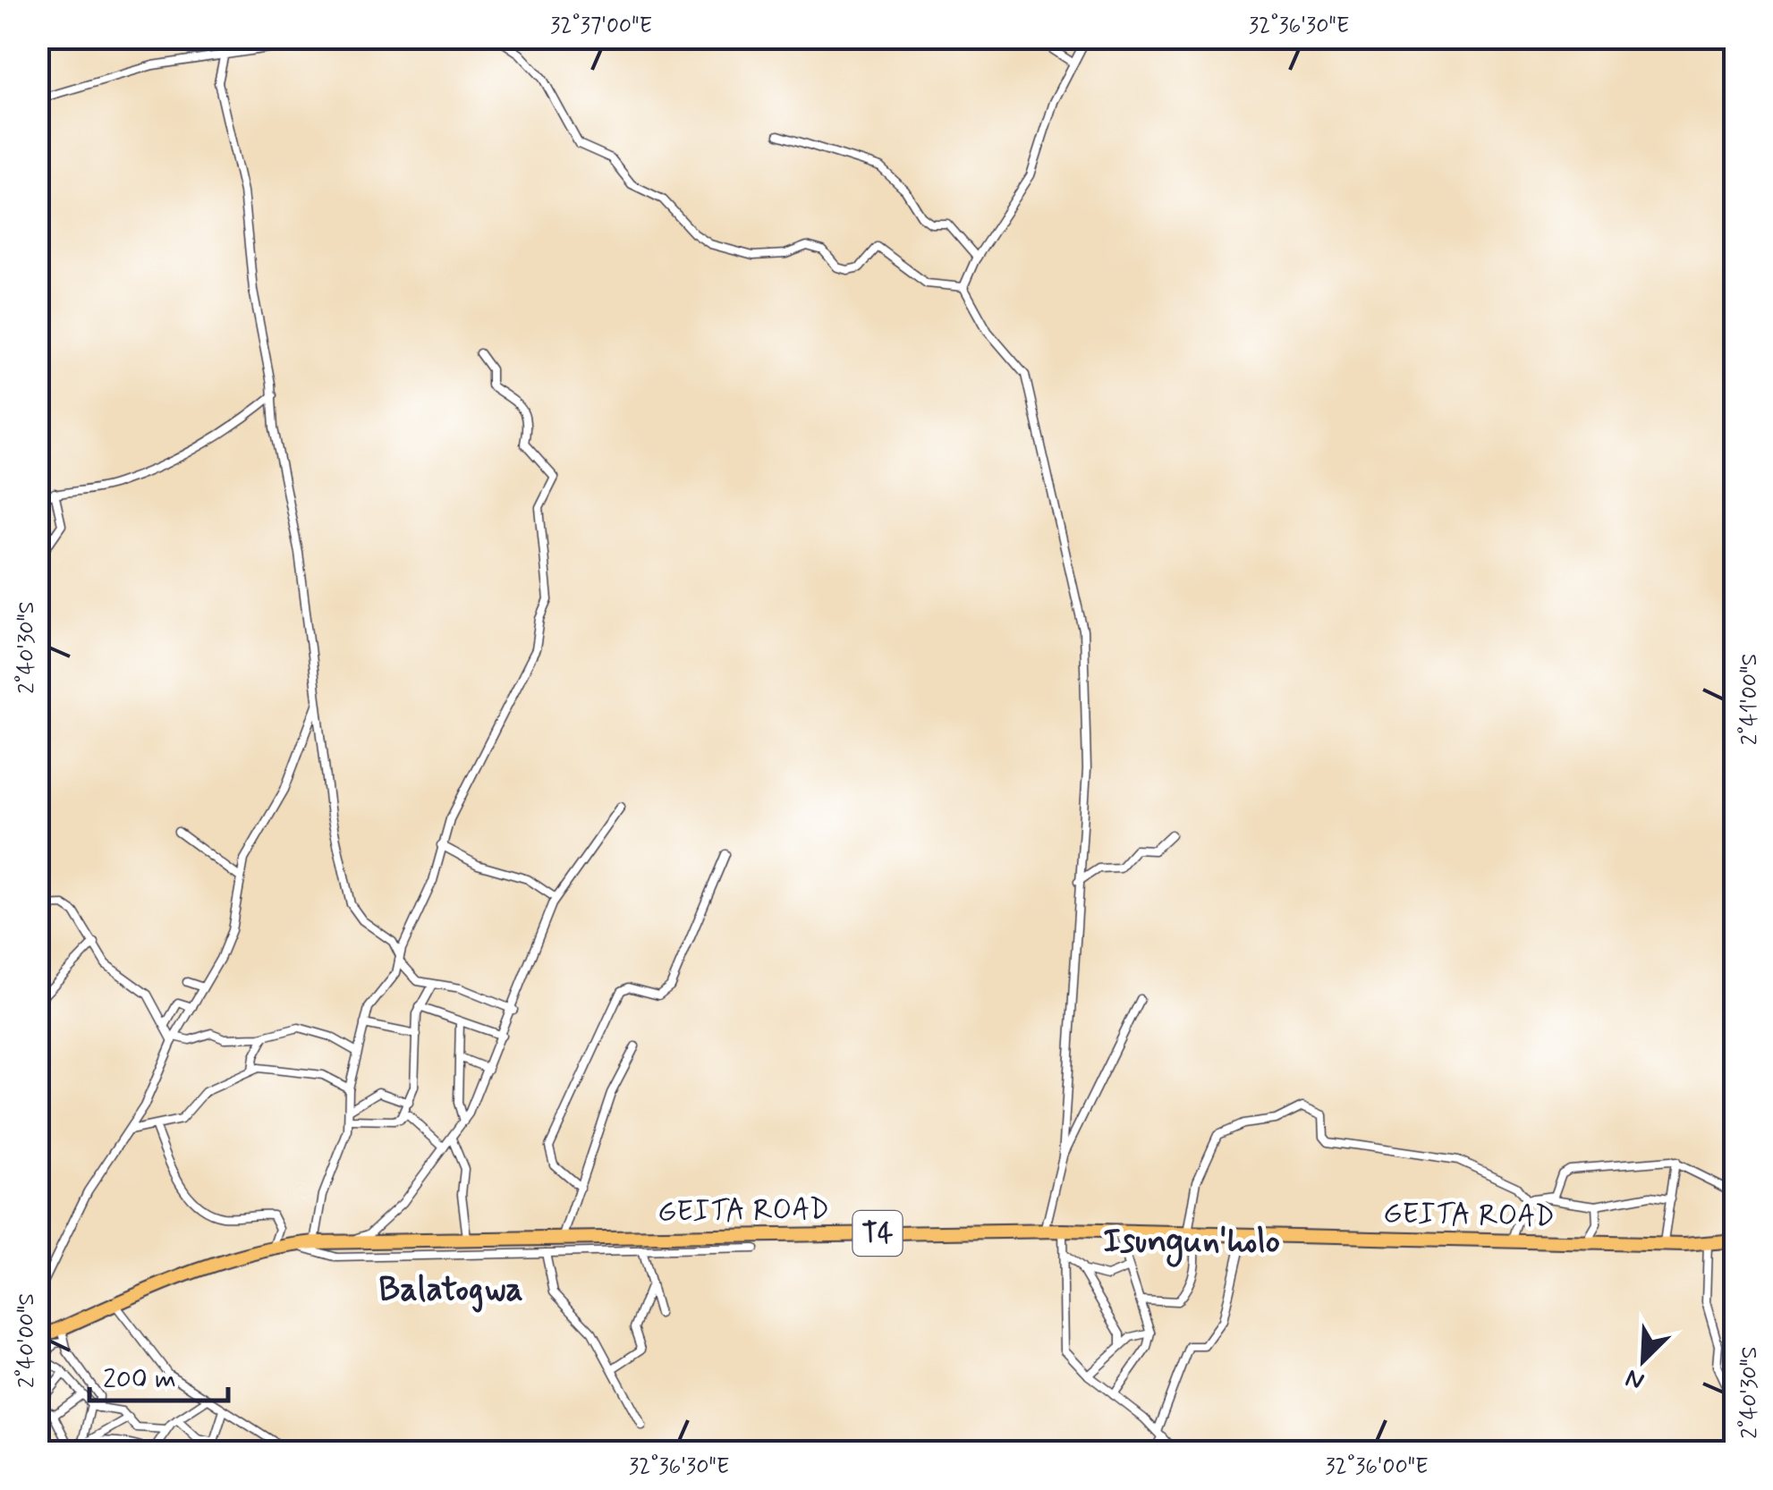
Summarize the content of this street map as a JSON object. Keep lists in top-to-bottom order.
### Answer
{
  "streets": {
    "highway": ["GEITA ROAD", "T4"]
  },
  "districts": ["Isungun'holo", "Balatogwa"],
  "scale_bar": "200 m",
  "north": "bottom left",
  "coordinates": [
    "32°37'00\"E",
    "32°36'30\"E",
    "2°40'30\"S",
    "2°41'00\"S",
    "2°40'00\"S",
    "32°36'00\"E"
  ]
}
